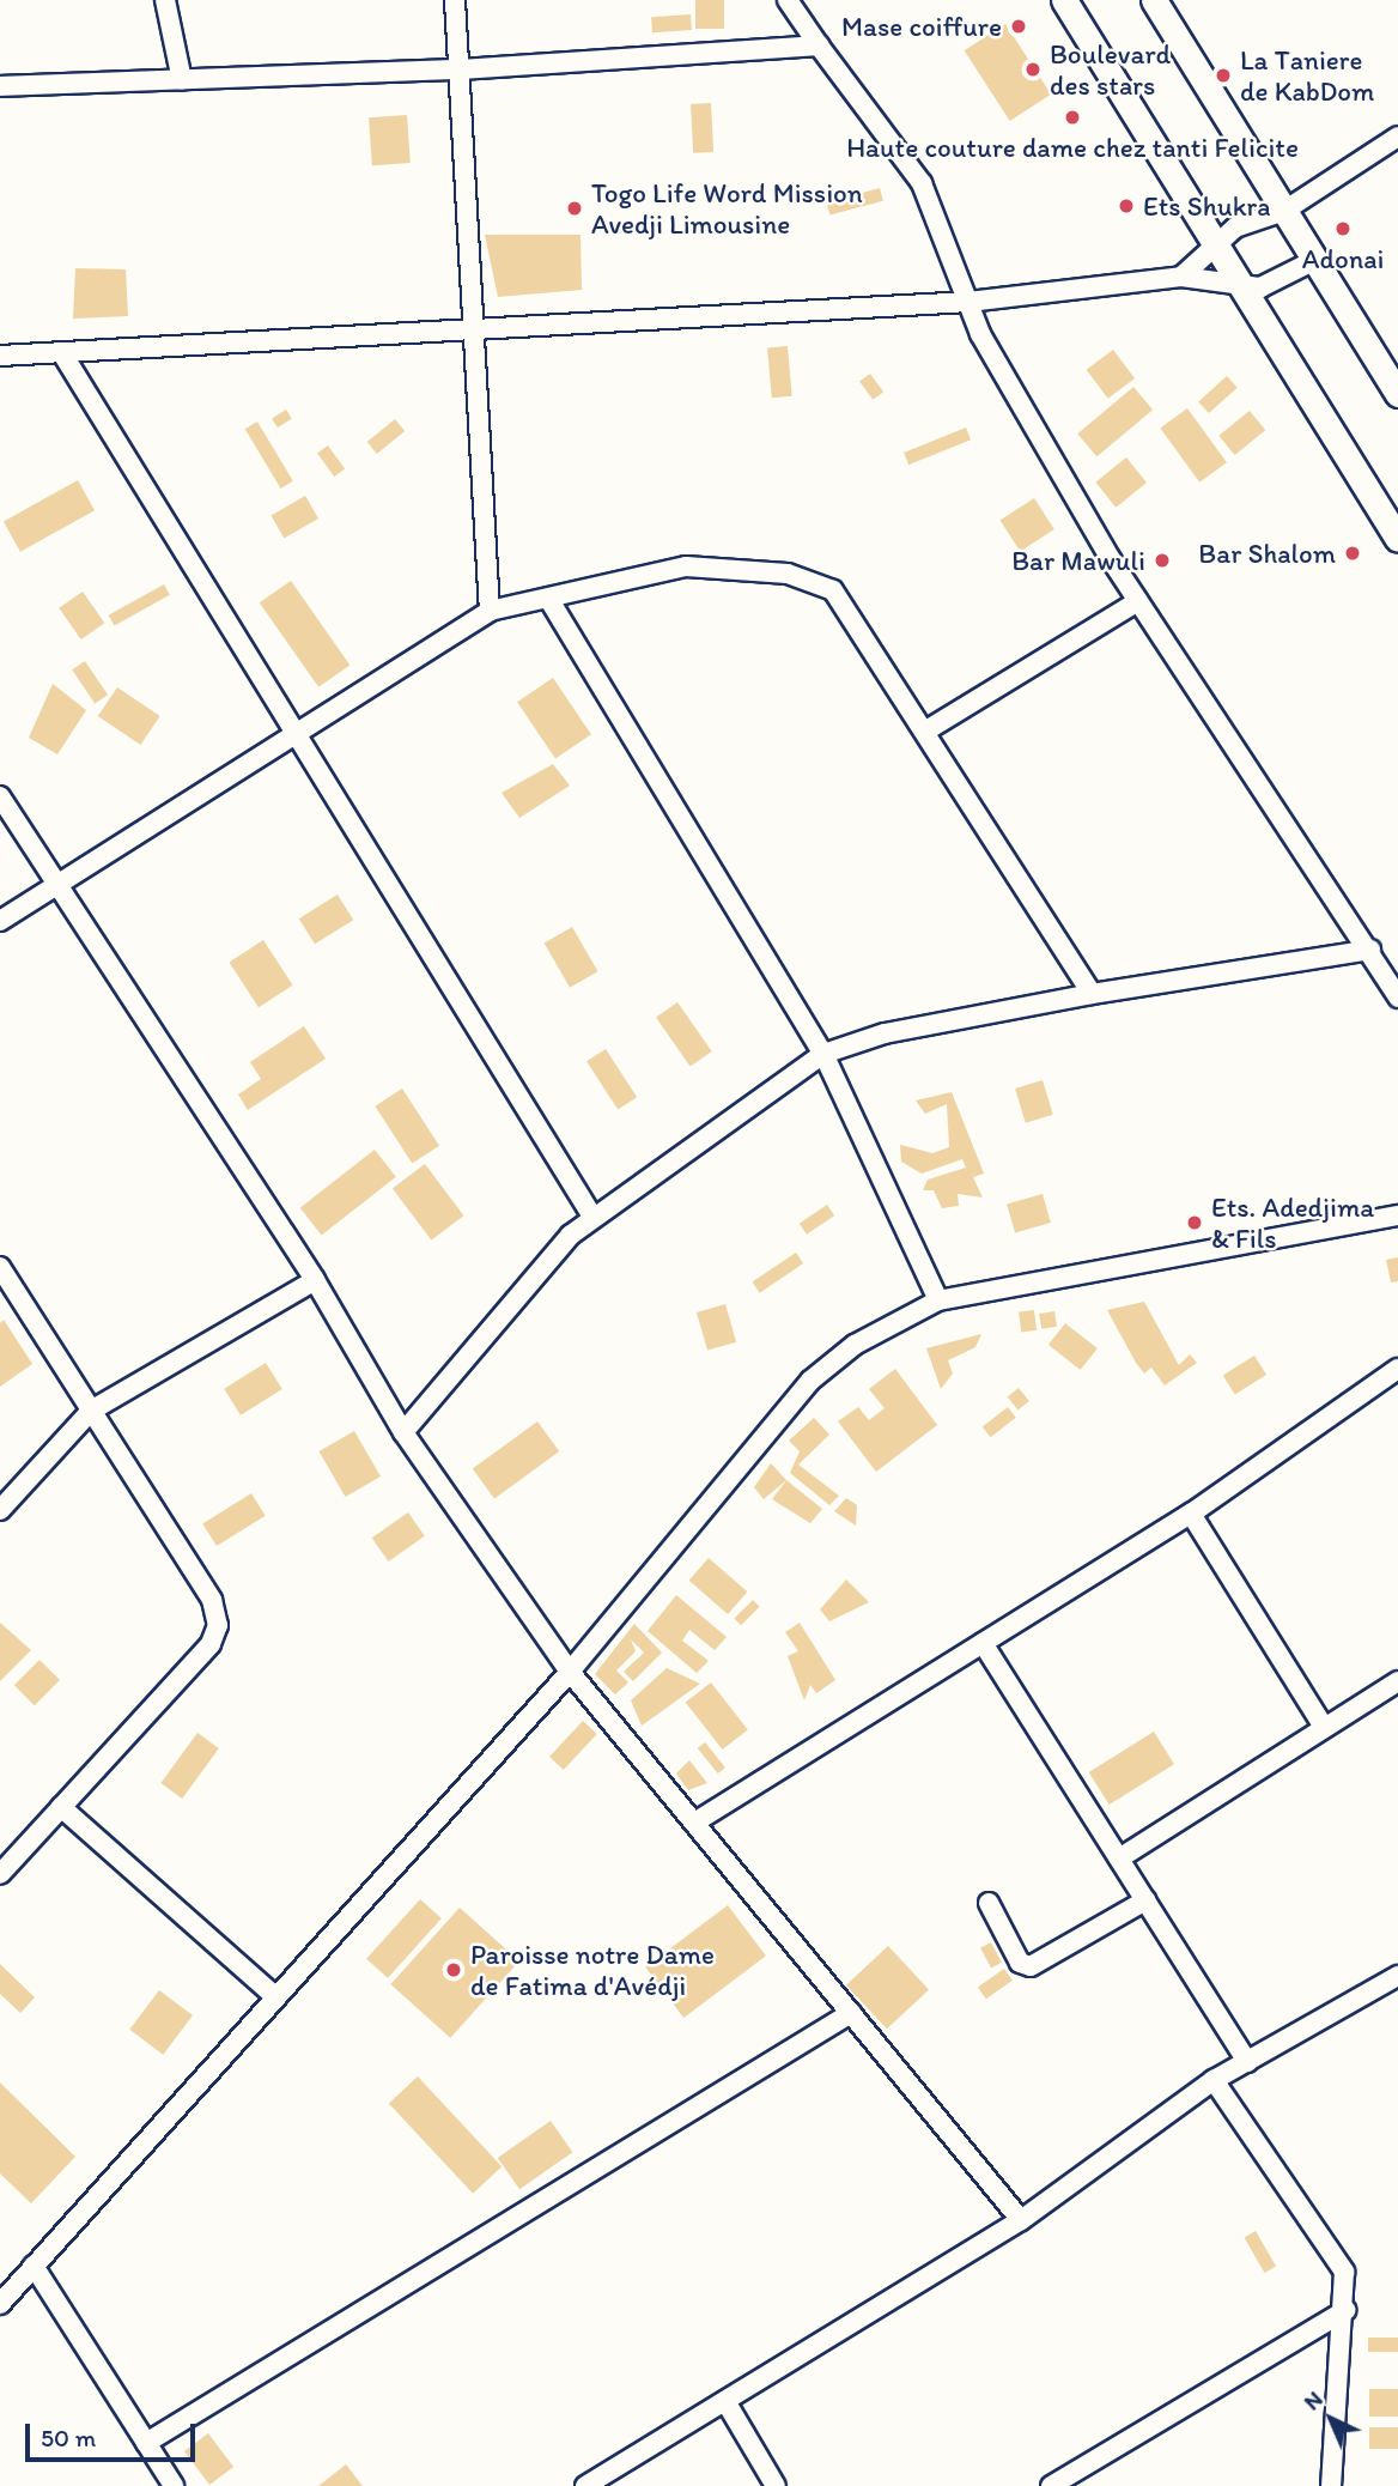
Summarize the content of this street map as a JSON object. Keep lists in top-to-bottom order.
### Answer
{
  "places": [
    "Mase coiffure",
    "Boulevard des stars",
    "La Taniere de KabDom",
    "Haute couture dame chez tanti Felicite",
    "Ets Shukra",
    "Togo Life Word Mission Avedji Limousine",
    "Adonai",
    "Bar Shalom",
    "Bar Mawuli",
    "Ets. Adedjima & Fils",
    "Paroisse notre Dame de Fatima d'Avédji"
  ],
  "scale_bar": "50 m",
  "north": "top left"
}
